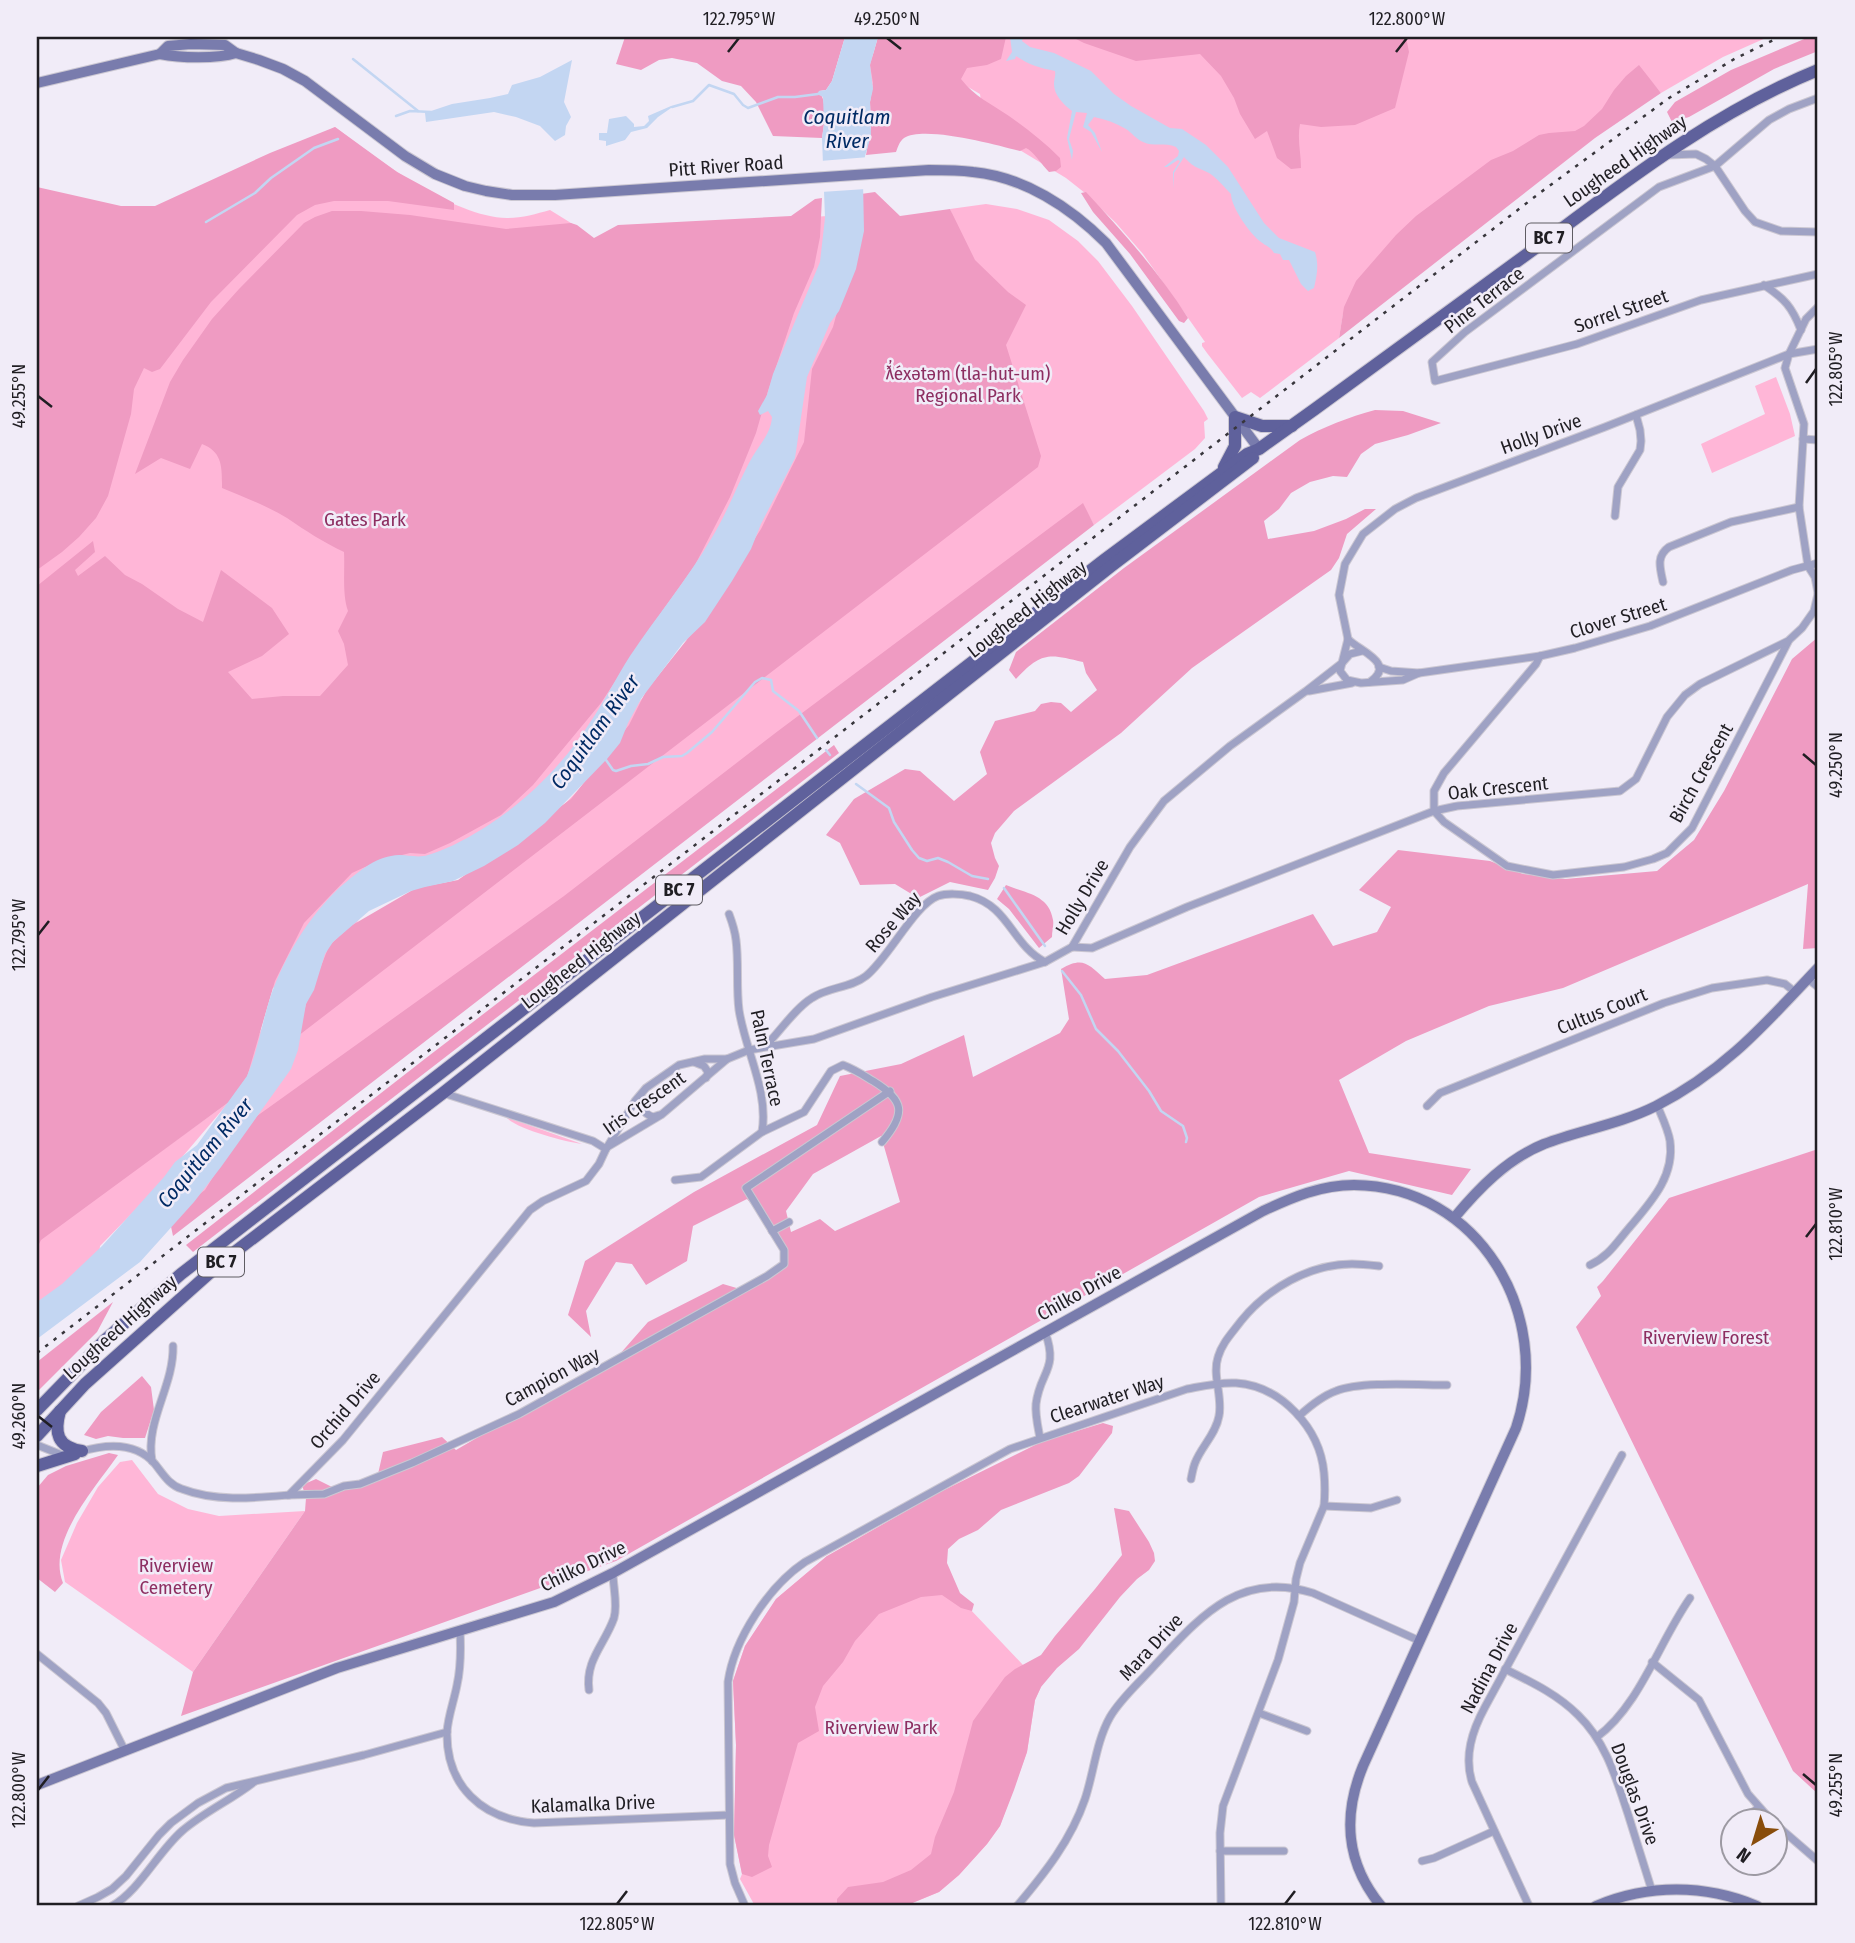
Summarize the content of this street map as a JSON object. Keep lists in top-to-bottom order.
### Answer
{
  "streets": {
    "main road": ["Lougheed Highway", "BC 7"],
    "street": [
      "Pitt River Road",
      "Pine Terrace",
      "Sorrel Street",
      "Holly Drive",
      "Clover Street",
      "Birch Crescent",
      "Oak Crescent",
      "Rose Way",
      "Cultus Court",
      "Palm Terrace",
      "Iris Crescent",
      "Chilko Drive",
      "Campion Way",
      "Clearwater Way",
      "Orchid Drive",
      "Mara Drive",
      "Nadina Drive",
      "Douglas Drive",
      "Kalamalka Drive"
    ]
  },
  "crossings": [
    ["Lougheed Highway", "Pitt River Road"],
    ["Pine Terrace", "Sorrel Street"],
    ["Holly Drive", "Clover Street"],
    ["Holly Drive", "Oak Crescent"],
    ["Holly Drive", "Rose Way"],
    ["Holly Drive", "Palm Terrace"],
    ["Holly Drive", "Iris Crescent"],
    ["Clover Street", "Oak Crescent"],
    ["Birch Crescent", "Oak Crescent"],
    ["Palm Terrace", "Iris Crescent"],
    ["Palm Terrace", "Campion Way"],
    ["Iris Crescent", "Orchid Drive"],
    ["Chilko Drive", "Mara Drive"],
    ["Chilko Drive", "Kalamalka Drive"],
    ["Campion Way", "Orchid Drive"],
    ["Clearwater Way", "Mara Drive"],
    ["Clearwater Way", "Kalamalka Drive"],
    ["Nadina Drive", "Douglas Drive"]
  ],
  "water": ["Coquitlam River"],
  "parks": [
    "ƛ̓éxətəm (tla-hut-um) Regional Park",
    "Gates Park",
    "Riverview Forest",
    "Riverview Cemetery",
    "Riverview Park"
  ],
  "north": "bottom left",
  "coordinates": [
    "122.795°W",
    "49.250°N",
    "122.800°W",
    "122.805°W",
    "49.255°N",
    "122.810°W",
    "49.260°N"
  ]
}
